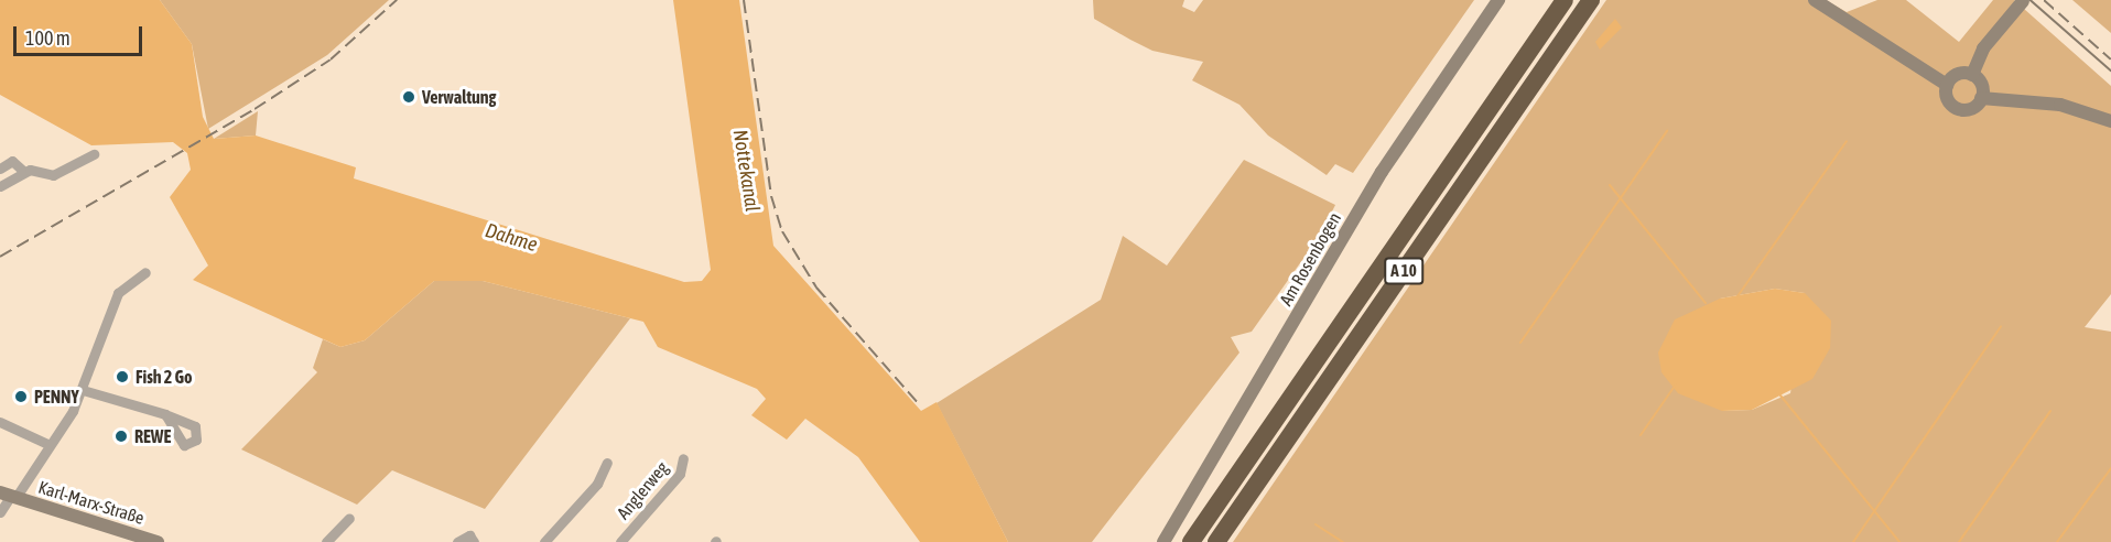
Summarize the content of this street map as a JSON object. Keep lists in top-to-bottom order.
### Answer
{
  "streets": {
    "highway": ["A 10"],
    "main road": ["Am Rosenbogen", "Karl-Marx-Straße"],
    "street": ["Anglerweg"]
  },
  "water": ["Nottekanal", "Dahme"],
  "places": [
    "Verwaltung",
    "Fish 2 Go",
    "PENNY",
    "REWE"
  ],
  "scale_bar": "100 m"
}
